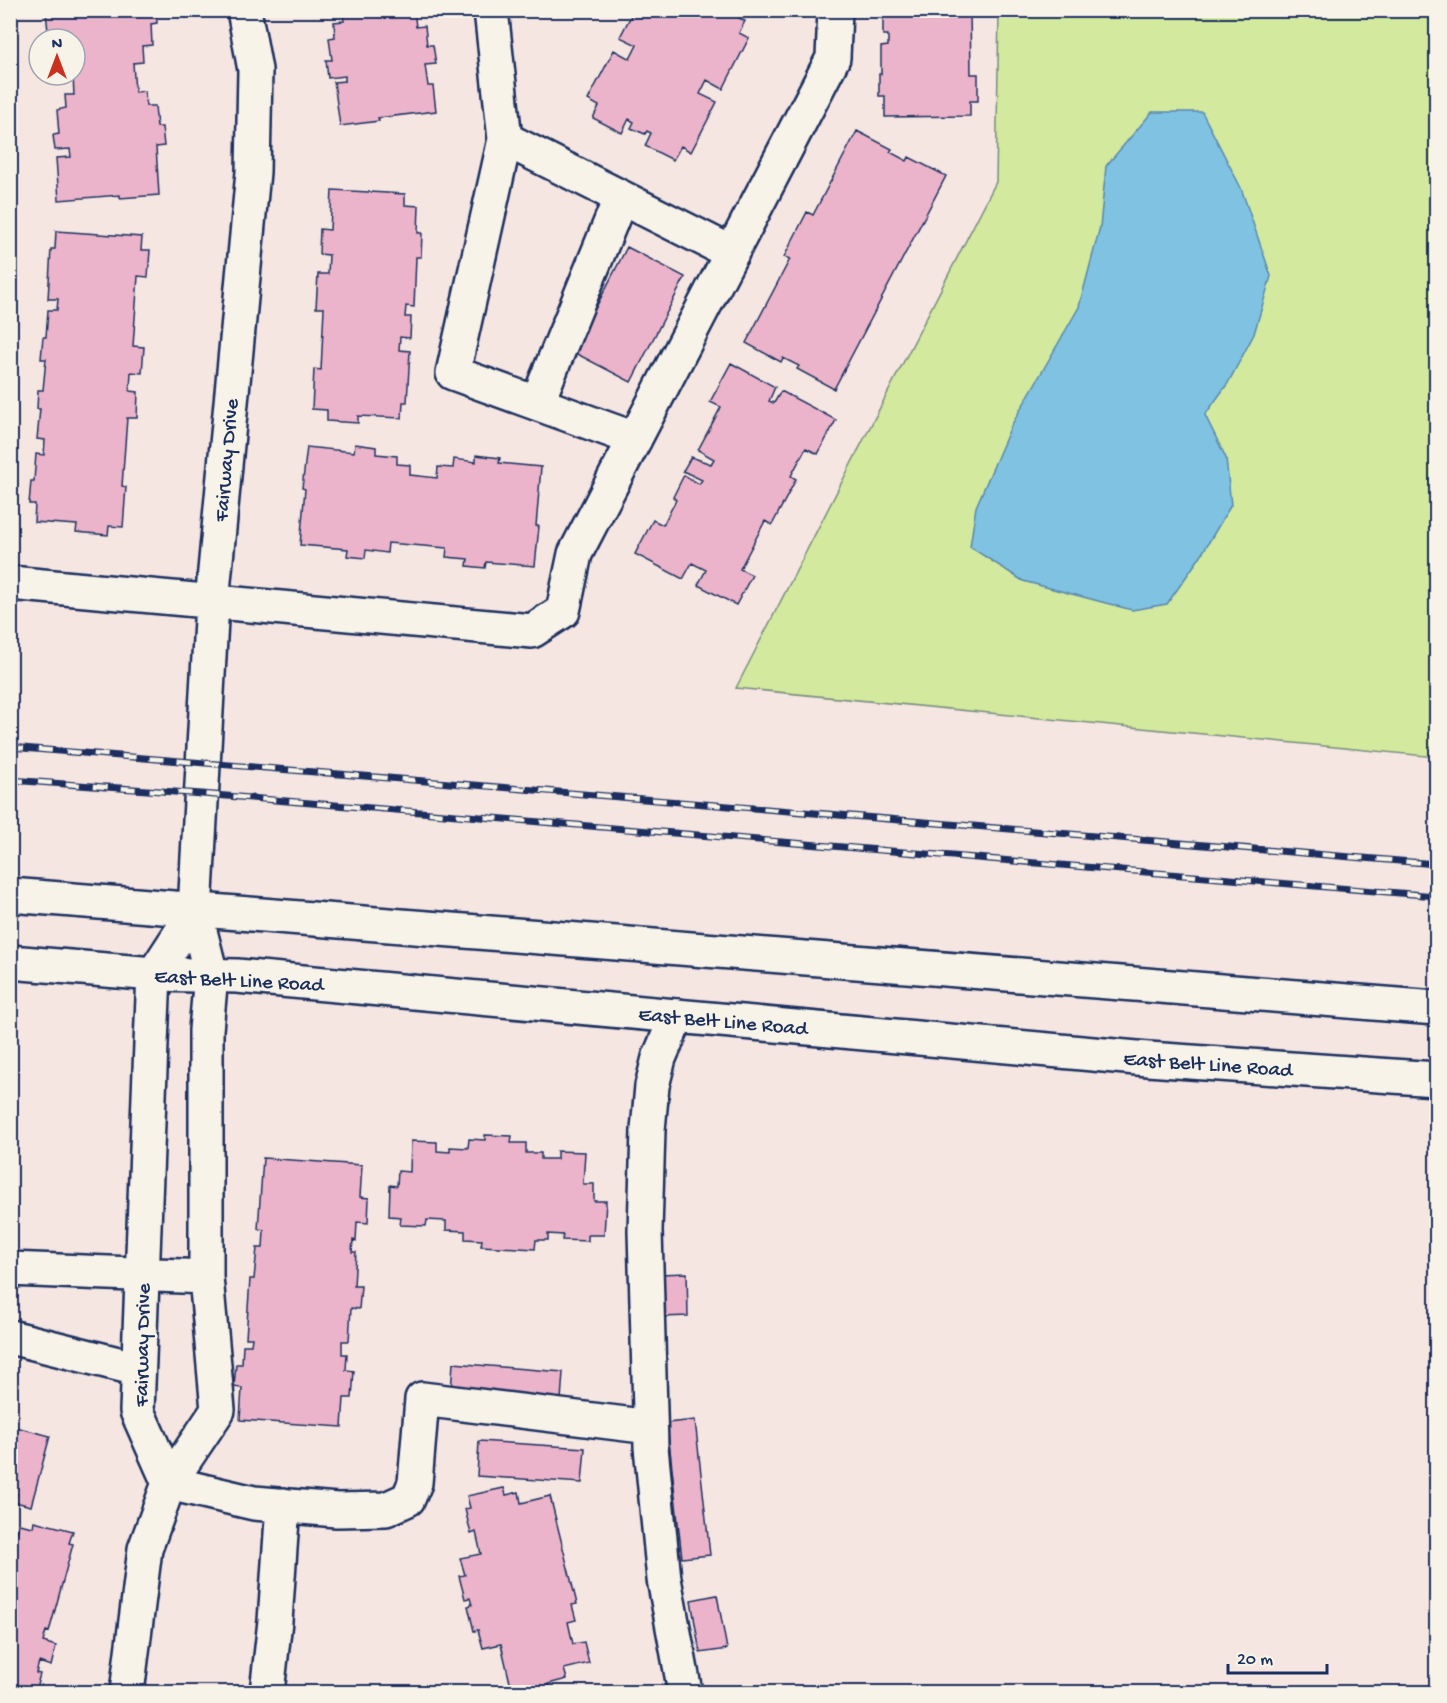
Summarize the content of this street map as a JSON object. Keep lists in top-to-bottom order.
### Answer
{
  "streets": {
    "main road": ["Fairway Drive", "East Belt Line Road"]
  },
  "crossings": [
    ["Fairway Drive", "East Belt Line Road"]
  ],
  "scale_bar": "20 m",
  "north": "top"
}
